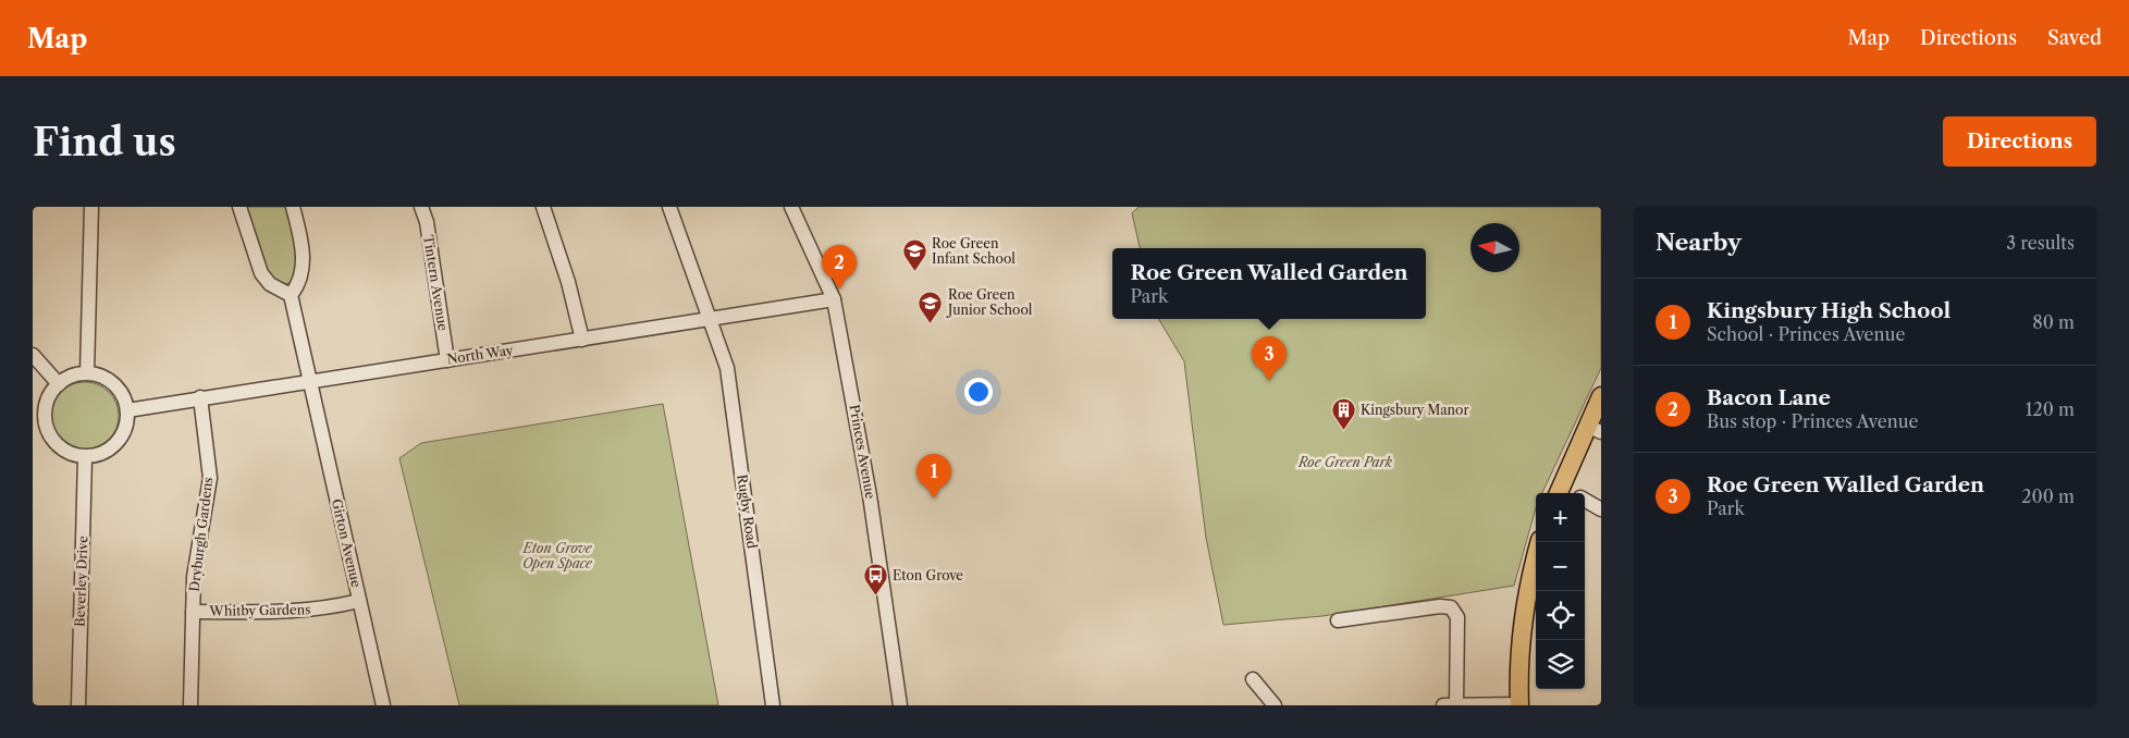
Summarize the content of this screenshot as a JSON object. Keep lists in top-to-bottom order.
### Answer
{
  "streets": {
    "street": [
      "Tintern Avenue",
      "North Way",
      "Princes Avenue",
      "Rugby Road",
      "Dryburgh Gardens",
      "Girton Avenue",
      "Beverley Drive",
      "Whitby Gardens"
    ]
  },
  "crossings": [
    ["Tintern Avenue", "North Way"],
    ["North Way", "Princes Avenue"],
    ["North Way", "Rugby Road"],
    ["North Way", "Dryburgh Gardens"],
    ["North Way", "Girton Avenue"],
    ["North Way", "Beverley Drive"],
    ["Dryburgh Gardens", "Whitby Gardens"],
    ["Girton Avenue", "Whitby Gardens"]
  ],
  "parks": ["Roe Green Park", "Eton Grove Open Space"],
  "places": {
    "school or university": ["Roe Green Infant School", "Roe Green Junior School"],
    "building": ["Kingsbury Manor"],
    "bus stop": ["Eton Grove"]
  },
  "north": "left",
  "page": {
    "header": "Map",
    "nav": ["Map", "Directions", "Saved"],
    "buttons": "Directions",
    "title": "Find us",
    "heading": ["Nearby", "3 results"],
    "pins": ["2", "3", "1"],
    "popup": ["Roe Green Walled Garden", "Park"],
    "list": [
      {
        "mark": "1",
        "name": "Kingsbury High School",
        "note": "School · Princes Avenue",
        "value": "80 m"
      },
      {
        "mark": "2",
        "name": "Bacon Lane",
        "note": "Bus stop · Princes Avenue",
        "value": "120 m"
      },
      {
        "mark": "3",
        "name": "Roe Green Walled Garden",
        "note": "Park",
        "value": "200 m"
      }
    ],
    "map_buttons": ["+", "−"]
  }
}
